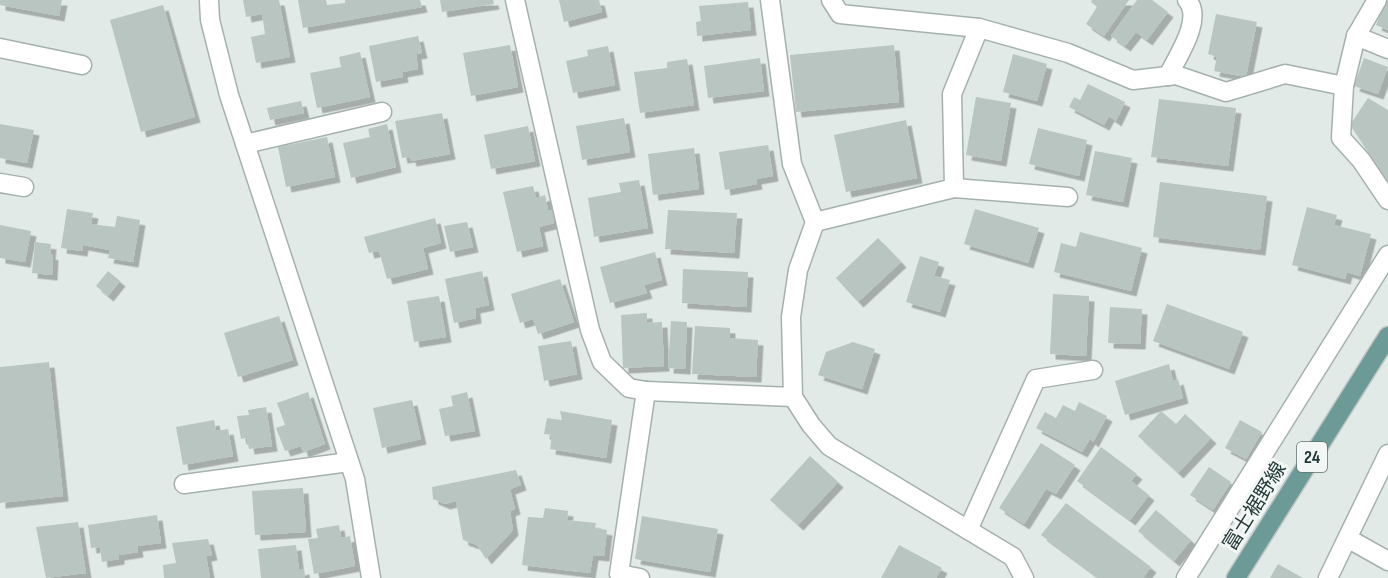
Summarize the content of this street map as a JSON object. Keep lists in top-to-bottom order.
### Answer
{
  "streets": {
    "main road": ["24", "富士裾野線"]
  }
}
